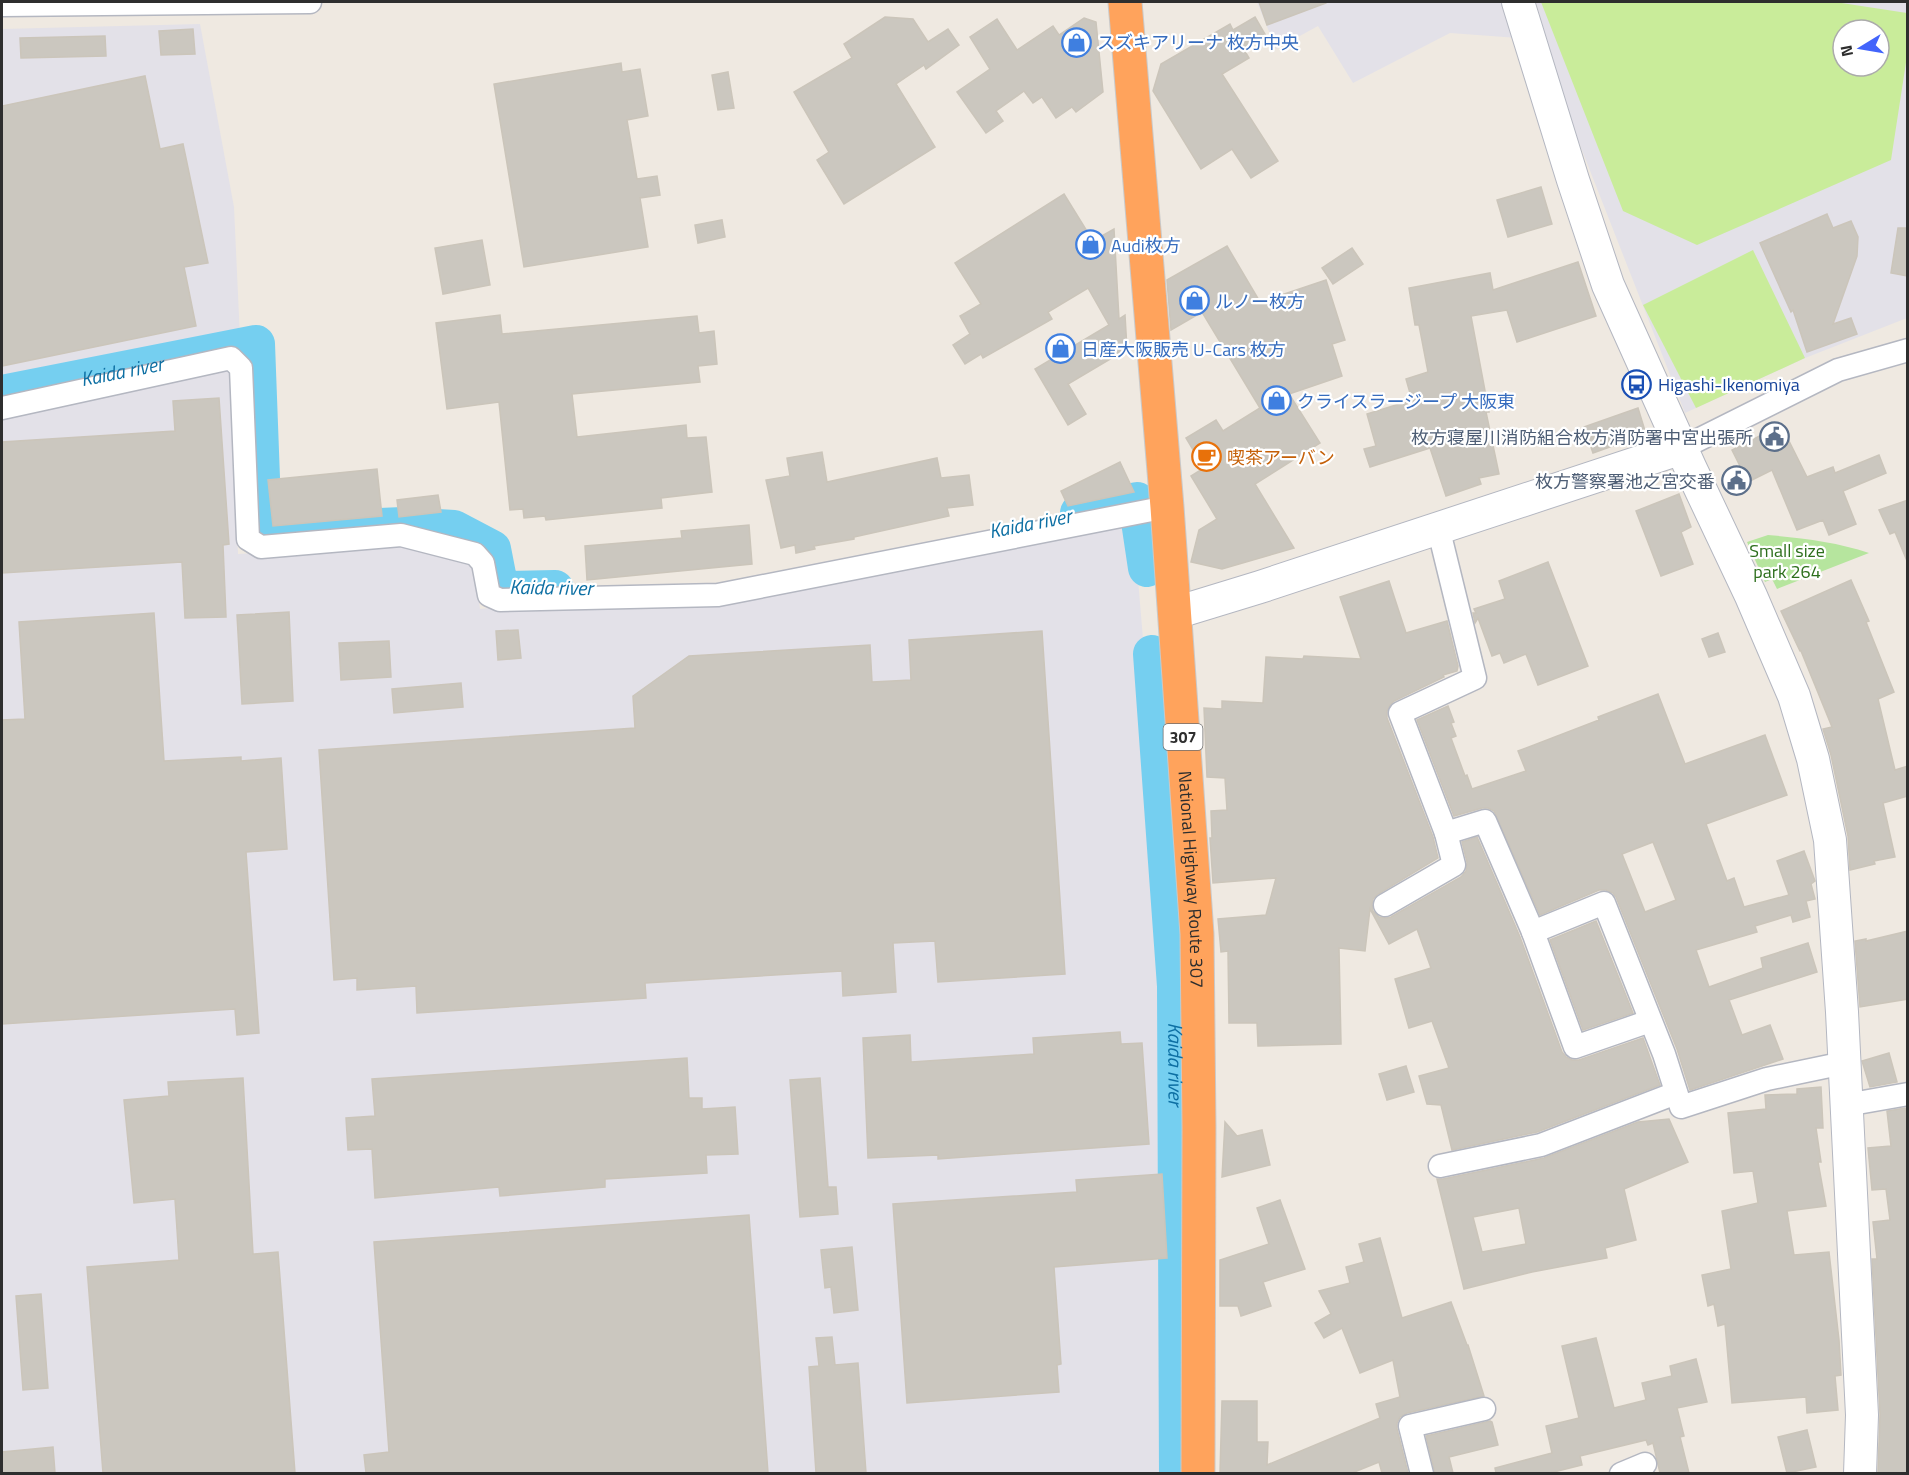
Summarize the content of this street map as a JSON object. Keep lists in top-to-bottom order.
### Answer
{
  "streets": {
    "highway": ["307", "National Highway Route 307"]
  },
  "water": ["Kaida river"],
  "parks": ["Small size park 264"],
  "places": {
    "shop": [
      "スズキアリーナ 枚方中央",
      "Audi枚方",
      "ルノー枚方",
      "日産大阪販売 U-Cars 枚方",
      "クライスラージープ 大阪東"
    ],
    "bus stop": ["Higashi-Ikenomiya"],
    "public building": ["枚方寝屋川消防組合枚方消防署中宮出張所", "枚方警察署池之宮交番"],
    "cafe": ["喫茶アーバン"]
  },
  "north": "left"
}
